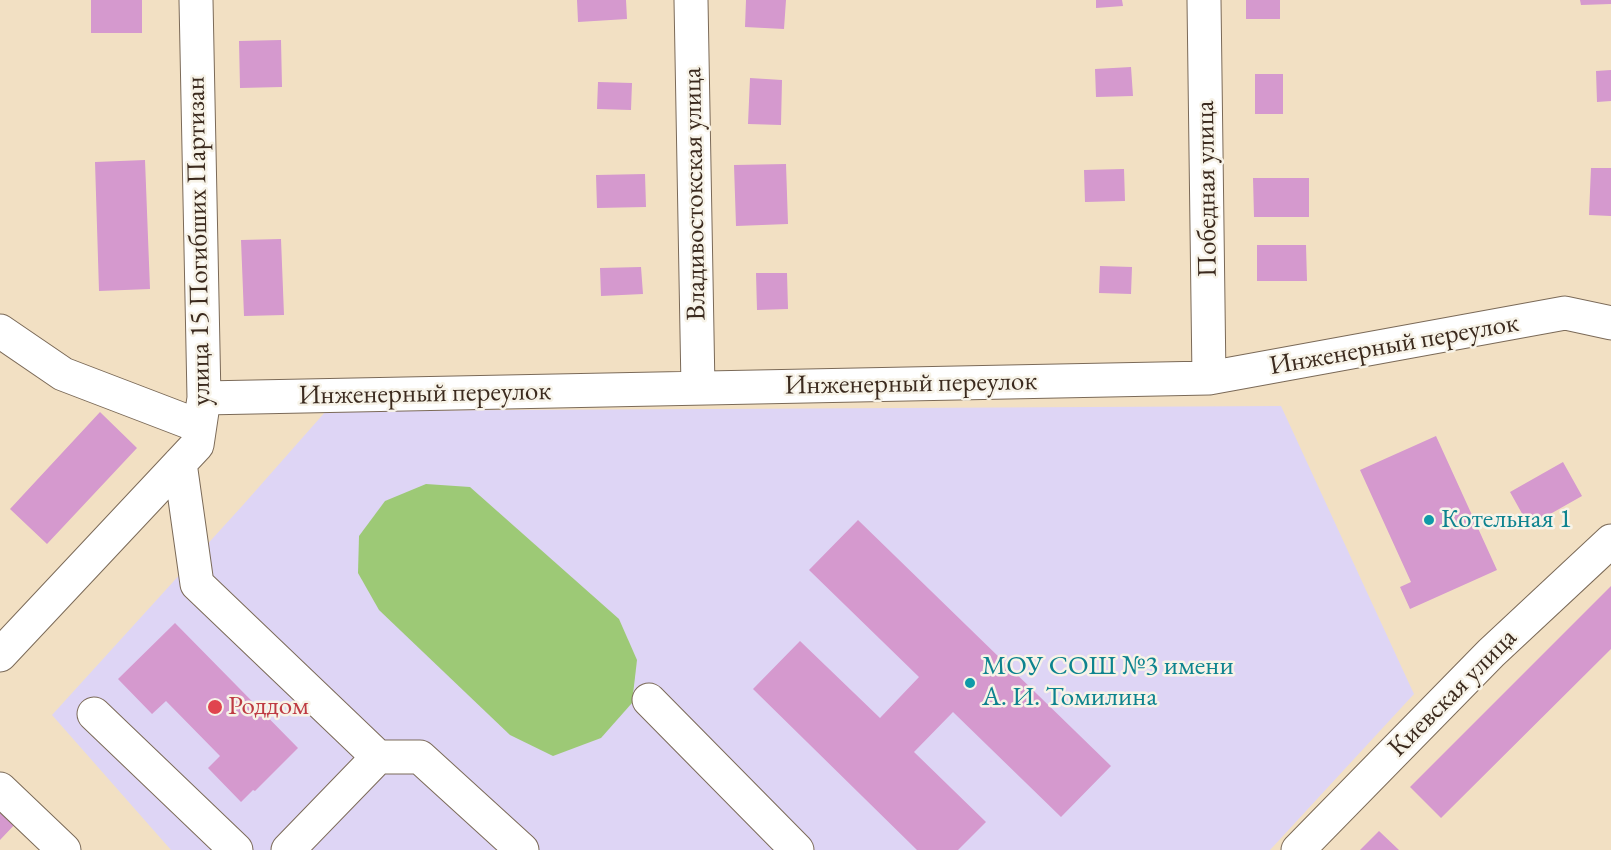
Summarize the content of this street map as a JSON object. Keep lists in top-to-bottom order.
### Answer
{
  "streets": {
    "street": [
      "Победная улица",
      "Владивостокская улица",
      "улица 15 Погибших Партизан",
      "Инженерный переулок",
      "Киевская улица"
    ]
  },
  "crossings": [
    ["Победная улица", "Инженерный переулок"],
    ["Владивостокская улица", "Инженерный переулок"],
    ["улица 15 Погибших Партизан", "Инженерный переулок"]
  ],
  "places": ["Котельная 1", "МОУ СОШ №3 имени А. И. Томилина", "Роддом"]
}
